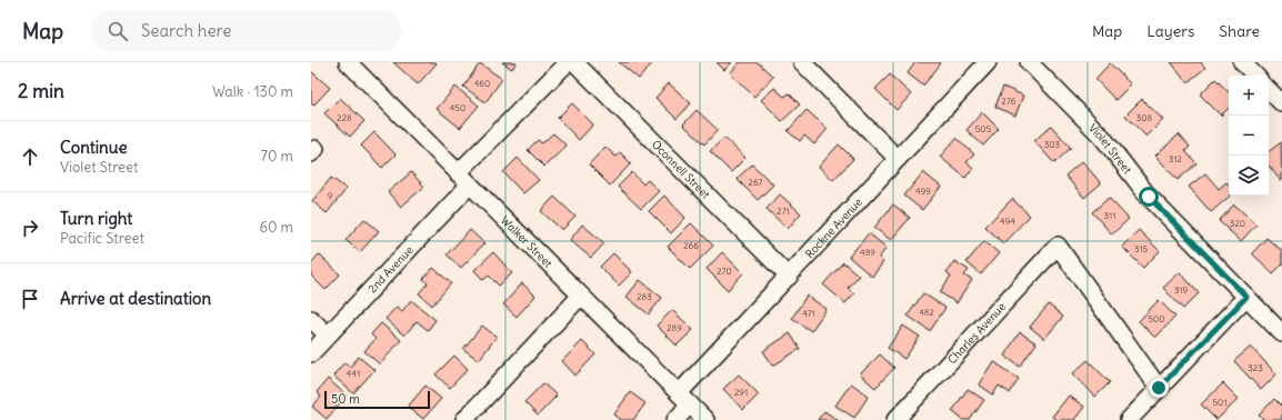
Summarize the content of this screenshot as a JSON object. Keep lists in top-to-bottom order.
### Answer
{
  "streets": {
    "street": [
      "Violet Street",
      "Oconnell Street",
      "Rockne Avenue",
      "Walker Street",
      "2nd Avenue",
      "Charles Avenue"
    ]
  },
  "crossings": [
    ["Oconnell Street", "Rockne Avenue"],
    ["Rockne Avenue", "Walker Street"],
    ["Walker Street", "2nd Avenue"]
  ],
  "house_numbers": [
    "460",
    "276",
    "450",
    "228",
    "308",
    "505",
    "303",
    "312",
    "267",
    "499",
    "9",
    "271",
    "311",
    "494",
    "320",
    "266",
    "315",
    "489",
    "270",
    "319",
    "283",
    "482",
    "471",
    "500",
    "289",
    "323",
    "441",
    "291",
    "501"
  ],
  "scale_bar": "50 m",
  "page": {
    "header": "Map",
    "search": "Search here",
    "nav": ["Map", "Layers", "Share"],
    "heading": ["2 min", "Walk · 130 m"],
    "map_buttons": ["+", "−"],
    "list": [
      ["Continue", "Violet Street", "70 m"],
      ["Turn right", "Pacific Street", "60 m"],
      "Arrive at destination"
    ],
    "scale": "50 m"
  }
}
